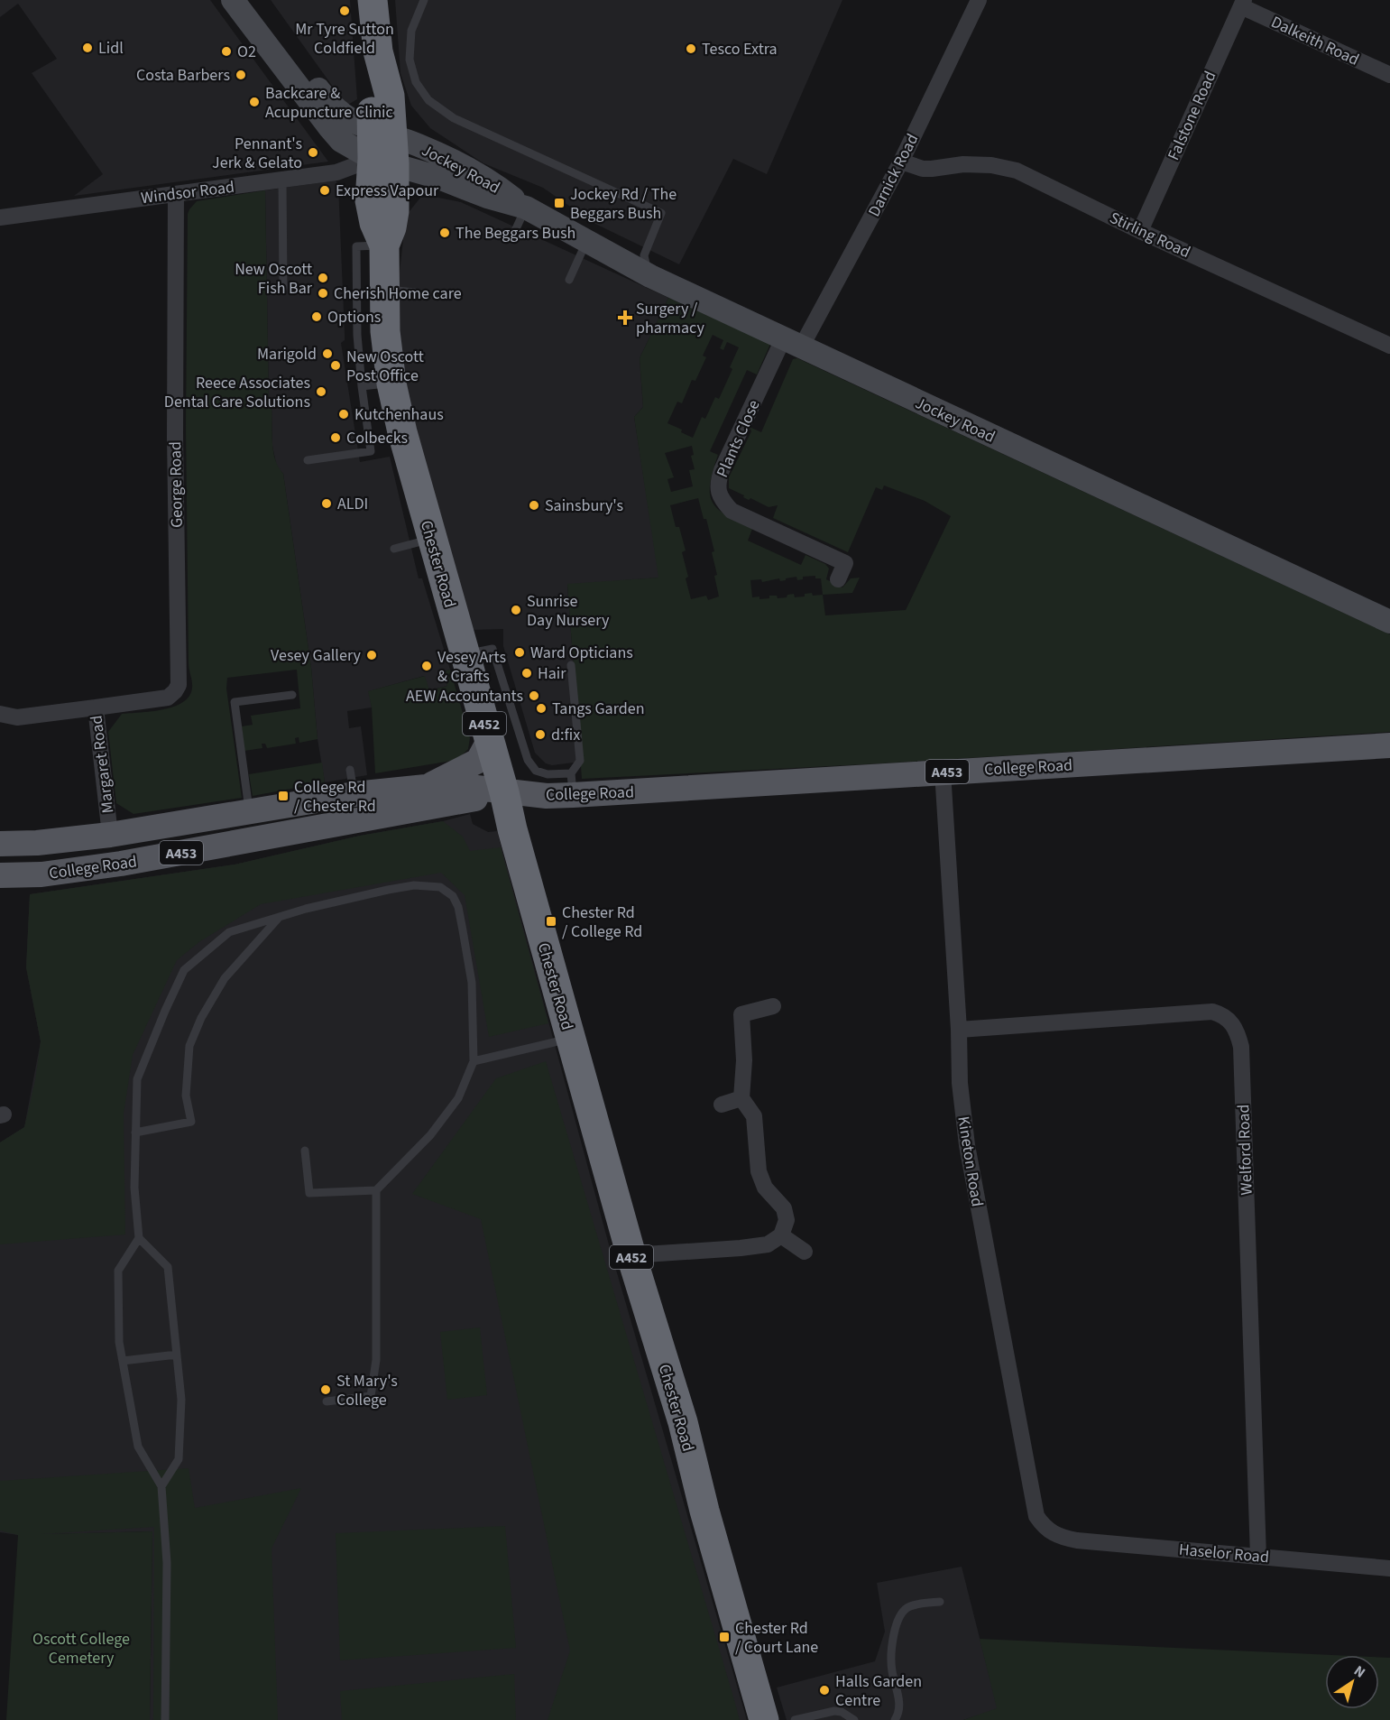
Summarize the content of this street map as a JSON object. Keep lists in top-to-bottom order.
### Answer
{
  "streets": {
    "highway": ["Chester Road", "A452"],
    "main road": ["Jockey Road", "College Road", "A453"],
    "street": [
      "Dalkeith Road",
      "Falstone Road",
      "Darnick Road",
      "Windsor Road",
      "Stirling Road",
      "Plants Close",
      "George Road",
      "Margaret Road",
      "Welford Road",
      "Kineton Road",
      "Haselor Road"
    ]
  },
  "crossings": [
    ["Dalkeith Road", "Falstone Road"],
    ["Falstone Road", "Stirling Road"],
    ["Jockey Road", "Darnick Road"],
    ["Jockey Road", "Windsor Road"],
    ["Jockey Road", "Plants Close"],
    ["Jockey Road", "Chester Road"],
    ["Jockey Road", "A452"],
    ["Darnick Road", "Stirling Road"],
    ["Darnick Road", "Plants Close"],
    ["Windsor Road", "George Road"],
    ["Windsor Road", "Chester Road"],
    ["Windsor Road", "A452"],
    ["George Road", "Margaret Road"],
    ["Chester Road", "A452"],
    ["Chester Road", "College Road"],
    ["Margaret Road", "College Road"],
    ["College Road", "Kineton Road"],
    ["Welford Road", "Kineton Road"],
    ["Welford Road", "Haselor Road"],
    ["Kineton Road", "Haselor Road"]
  ],
  "parks": ["Oscott College Cemetery"],
  "places": {
    "other": [
      "Mr Tyre Sutton Coldfield",
      "Lidl",
      "Tesco Extra",
      "O2",
      "Costa Barbers",
      "Backcare & Acupuncture Clinic",
      "Pennant's Jerk & Gelato",
      "Express Vapour",
      "The Beggars Bush",
      "New Oscott Fish Bar",
      "Cherish Home care",
      "Options",
      "Marigold",
      "New Oscott Post Office",
      "Reece Associates Dental Care Solutions",
      "Kutchenhaus",
      "Colbecks",
      "ALDI",
      "Sainsbury's",
      "Sunrise Day Nursery",
      "Ward Opticians",
      "Vesey Gallery",
      "Vesey Arts & Crafts",
      "Hair",
      "AEW Accountants",
      "Tangs Garden",
      "d:fix",
      "St Mary's College",
      "Halls Garden Centre"
    ],
    "transit": [
      "Jockey Rd / The Beggars Bush",
      "College Rd / Chester Rd",
      "Chester Rd / College Rd",
      "Chester Rd / Court Lane"
    ],
    "health": ["Surgery / pharmacy"]
  },
  "north": "top right"
}
